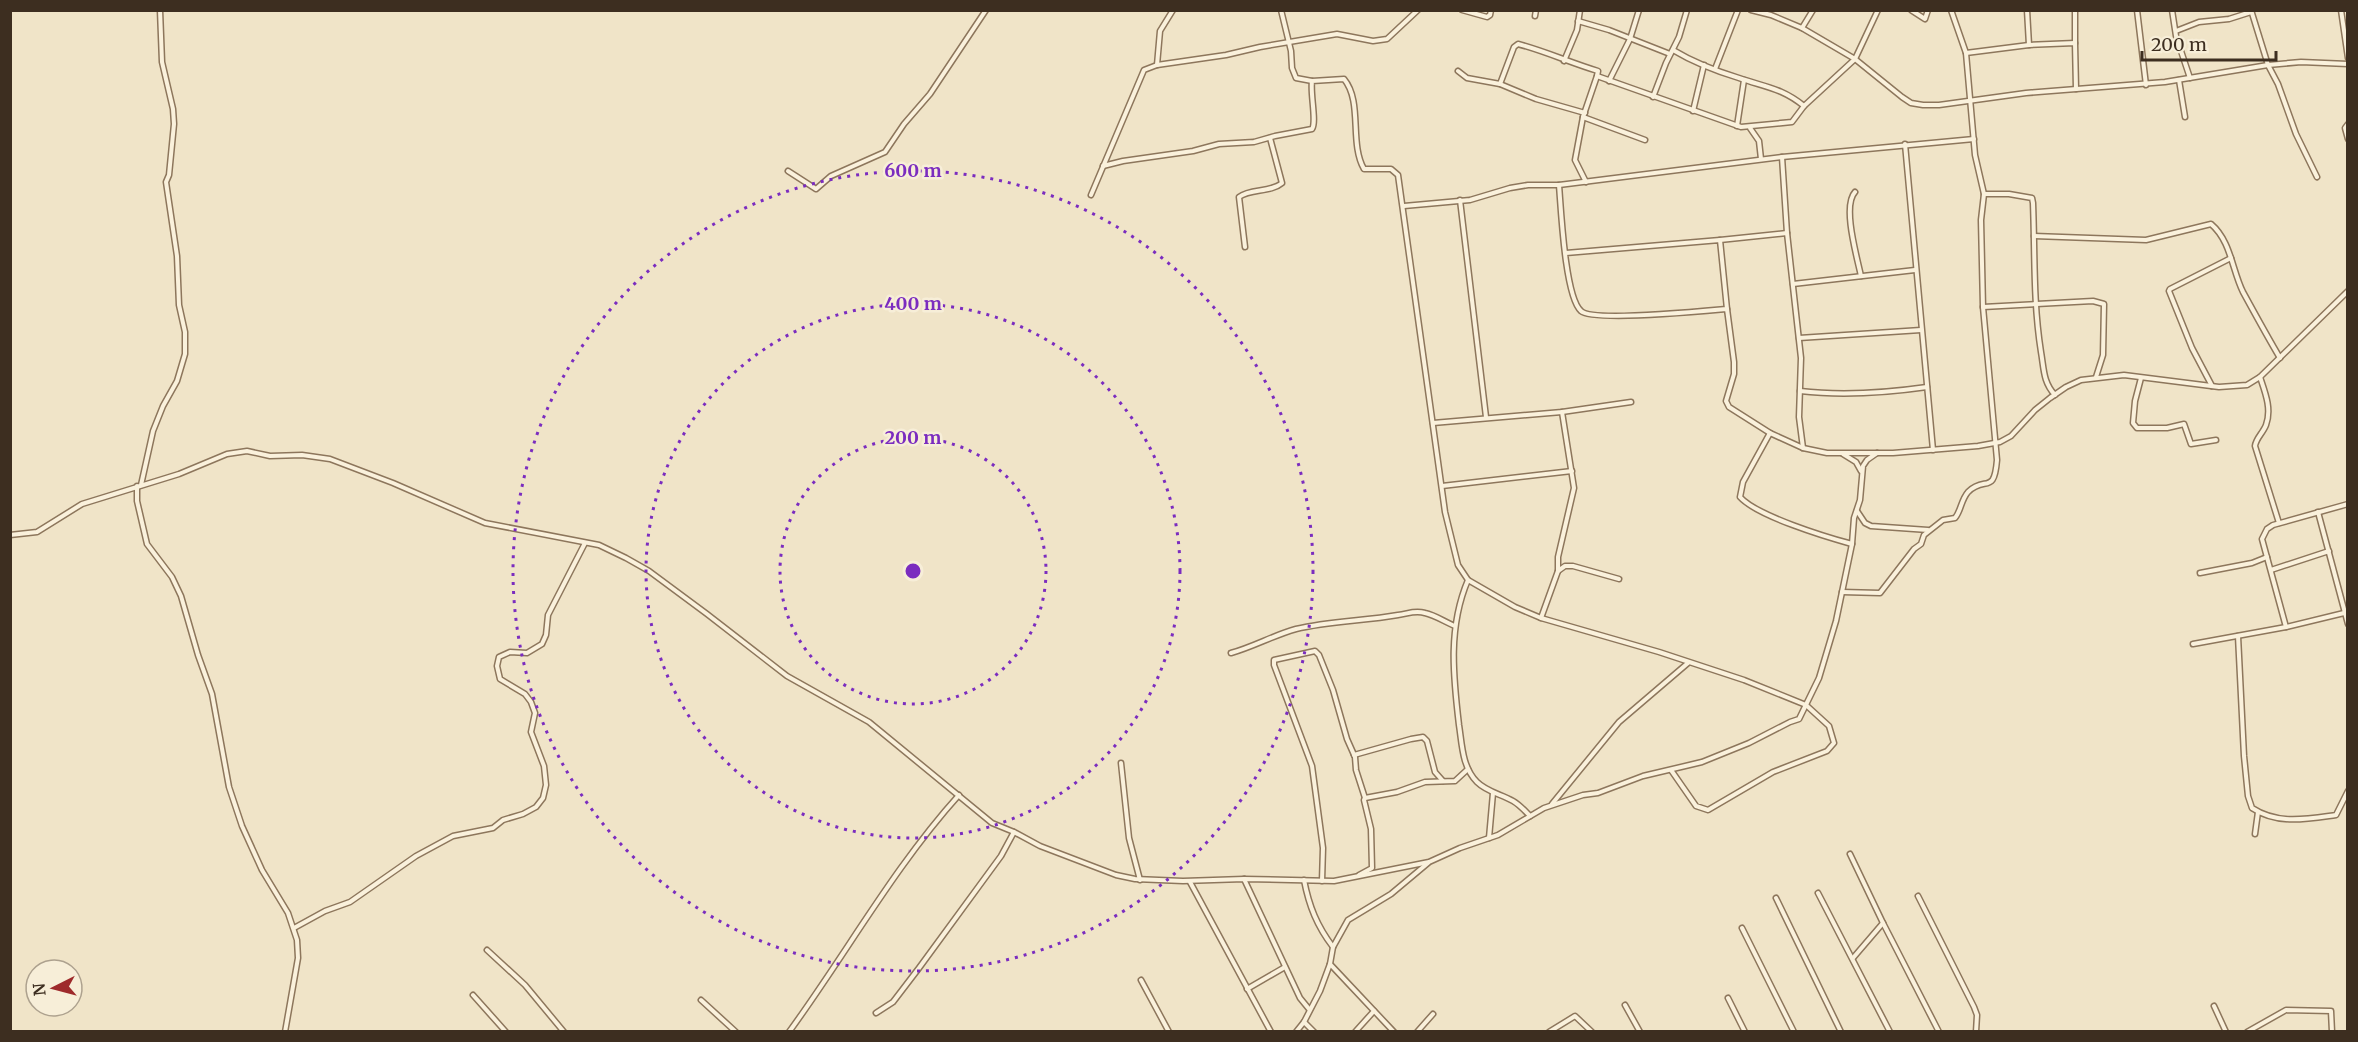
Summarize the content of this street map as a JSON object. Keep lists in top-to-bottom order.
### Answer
{
  "scale_bar": "200 m",
  "north": "left",
  "rings": ["600 m", "400 m", "200 m"]
}
